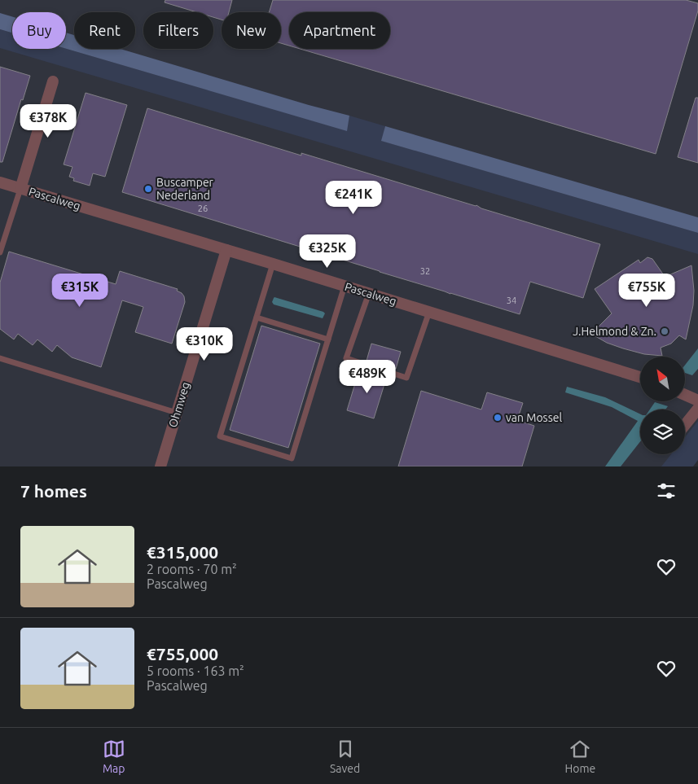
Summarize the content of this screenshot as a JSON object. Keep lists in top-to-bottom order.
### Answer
{
  "streets": {
    "street": ["Pascalweg", "Ohmweg"]
  },
  "crossings": [
    ["Pascalweg", "Ohmweg"]
  ],
  "places": ["Buscamper Nederland", "J.Helmond & Zn.", "van Mossel"],
  "house_numbers": ["26", "32", "34"],
  "north": "top left",
  "page": {
    "chip": [
      "Buy",
      "Rent",
      "Filters",
      "New",
      "Apartment"
    ],
    "price": [
      "€378K",
      "€241K",
      "€325K",
      "€315K",
      "€755K",
      "€310K",
      "€489K"
    ],
    "heading": "7 homes",
    "list": [
      {
        "name": "€315,000",
        "note": "2 rooms · 70 m² · Pascalweg"
      },
      {
        "name": "€755,000",
        "note": "5 rooms · 163 m² · Pascalweg"
      }
    ],
    "tabs": ["Map", "Saved", "Home"]
  }
}
